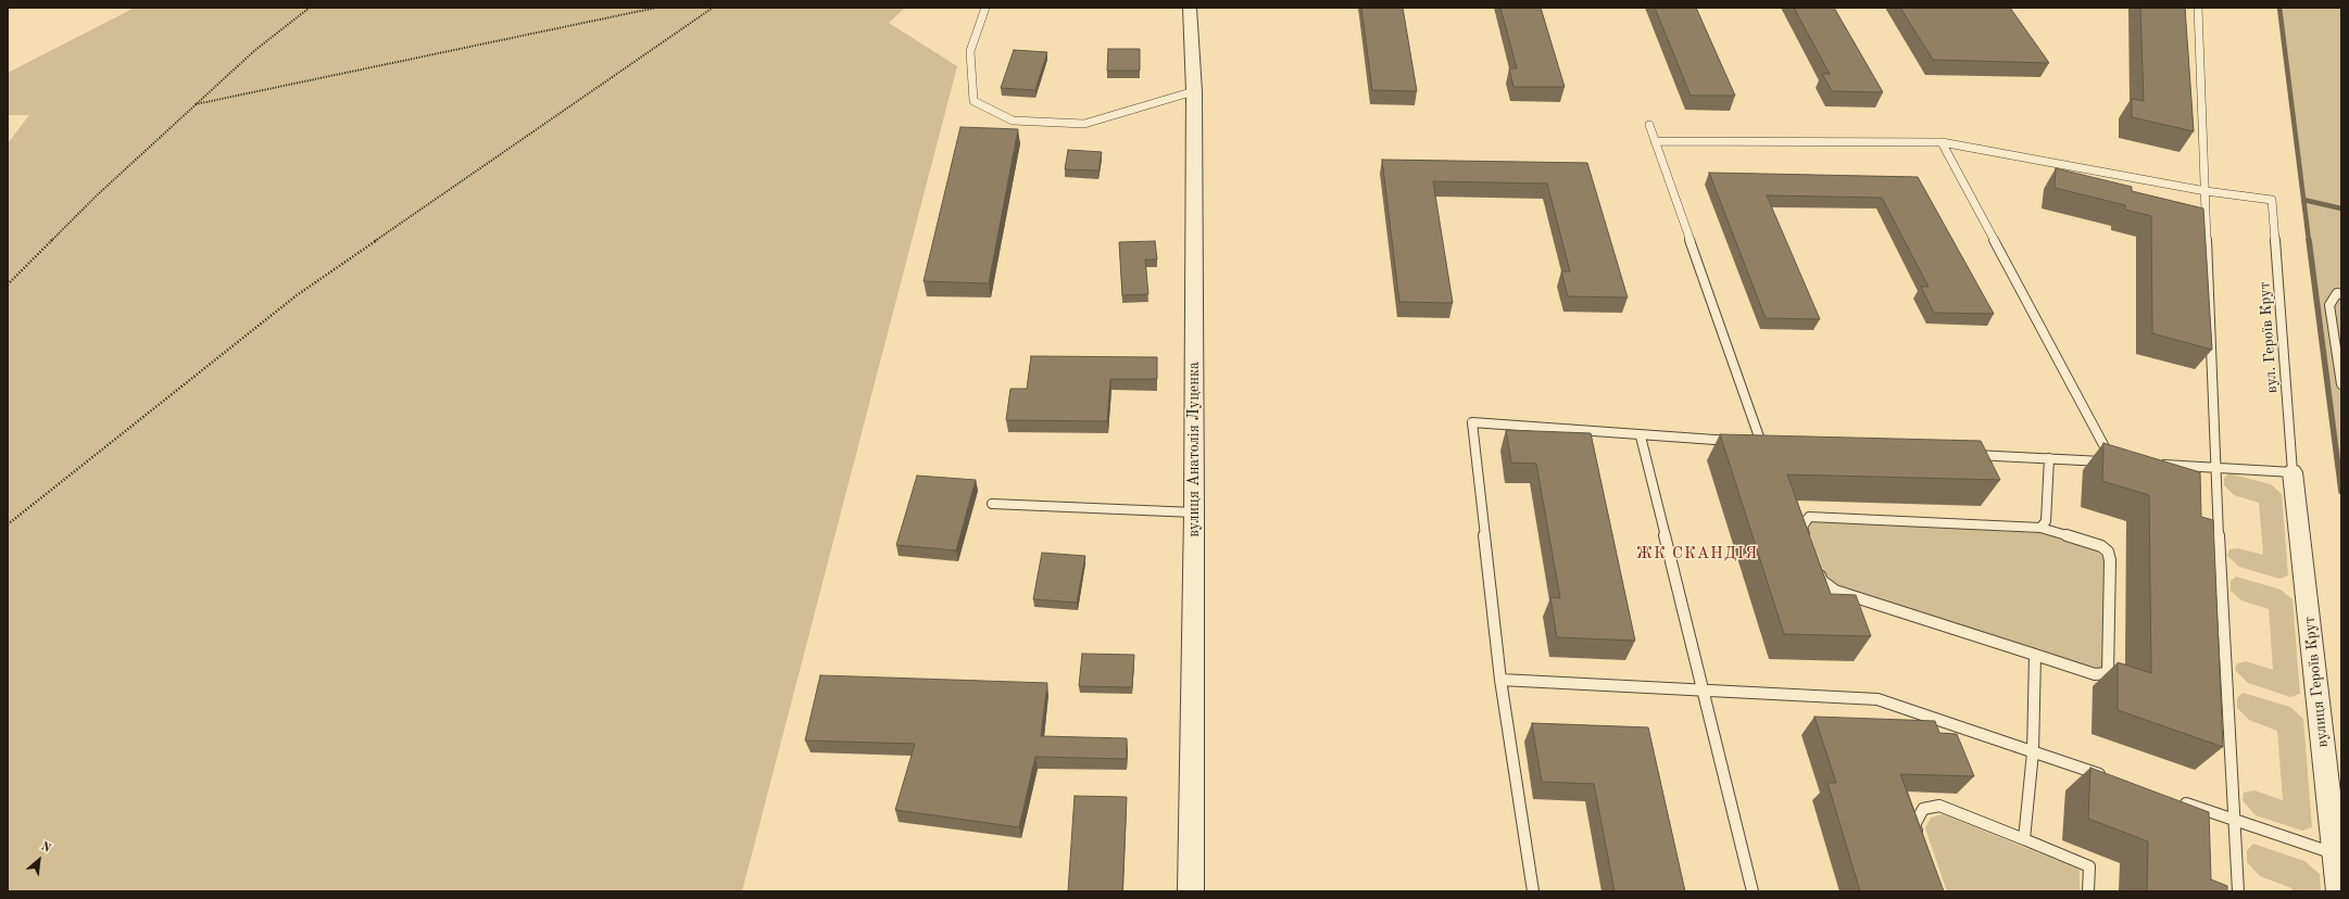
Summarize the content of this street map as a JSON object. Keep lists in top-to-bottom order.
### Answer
{
  "streets": {
    "street": ["вулиця Анатолія Луценка", "вулиця Героїв Крут"],
    "lane": ["вул. Героїв Крут"]
  },
  "crossings": [
    ["вул. Героїв Крут", "вулиця Героїв Крут"]
  ],
  "districts": ["ЖК СКАНДІЯ"],
  "north": "top right"
}
